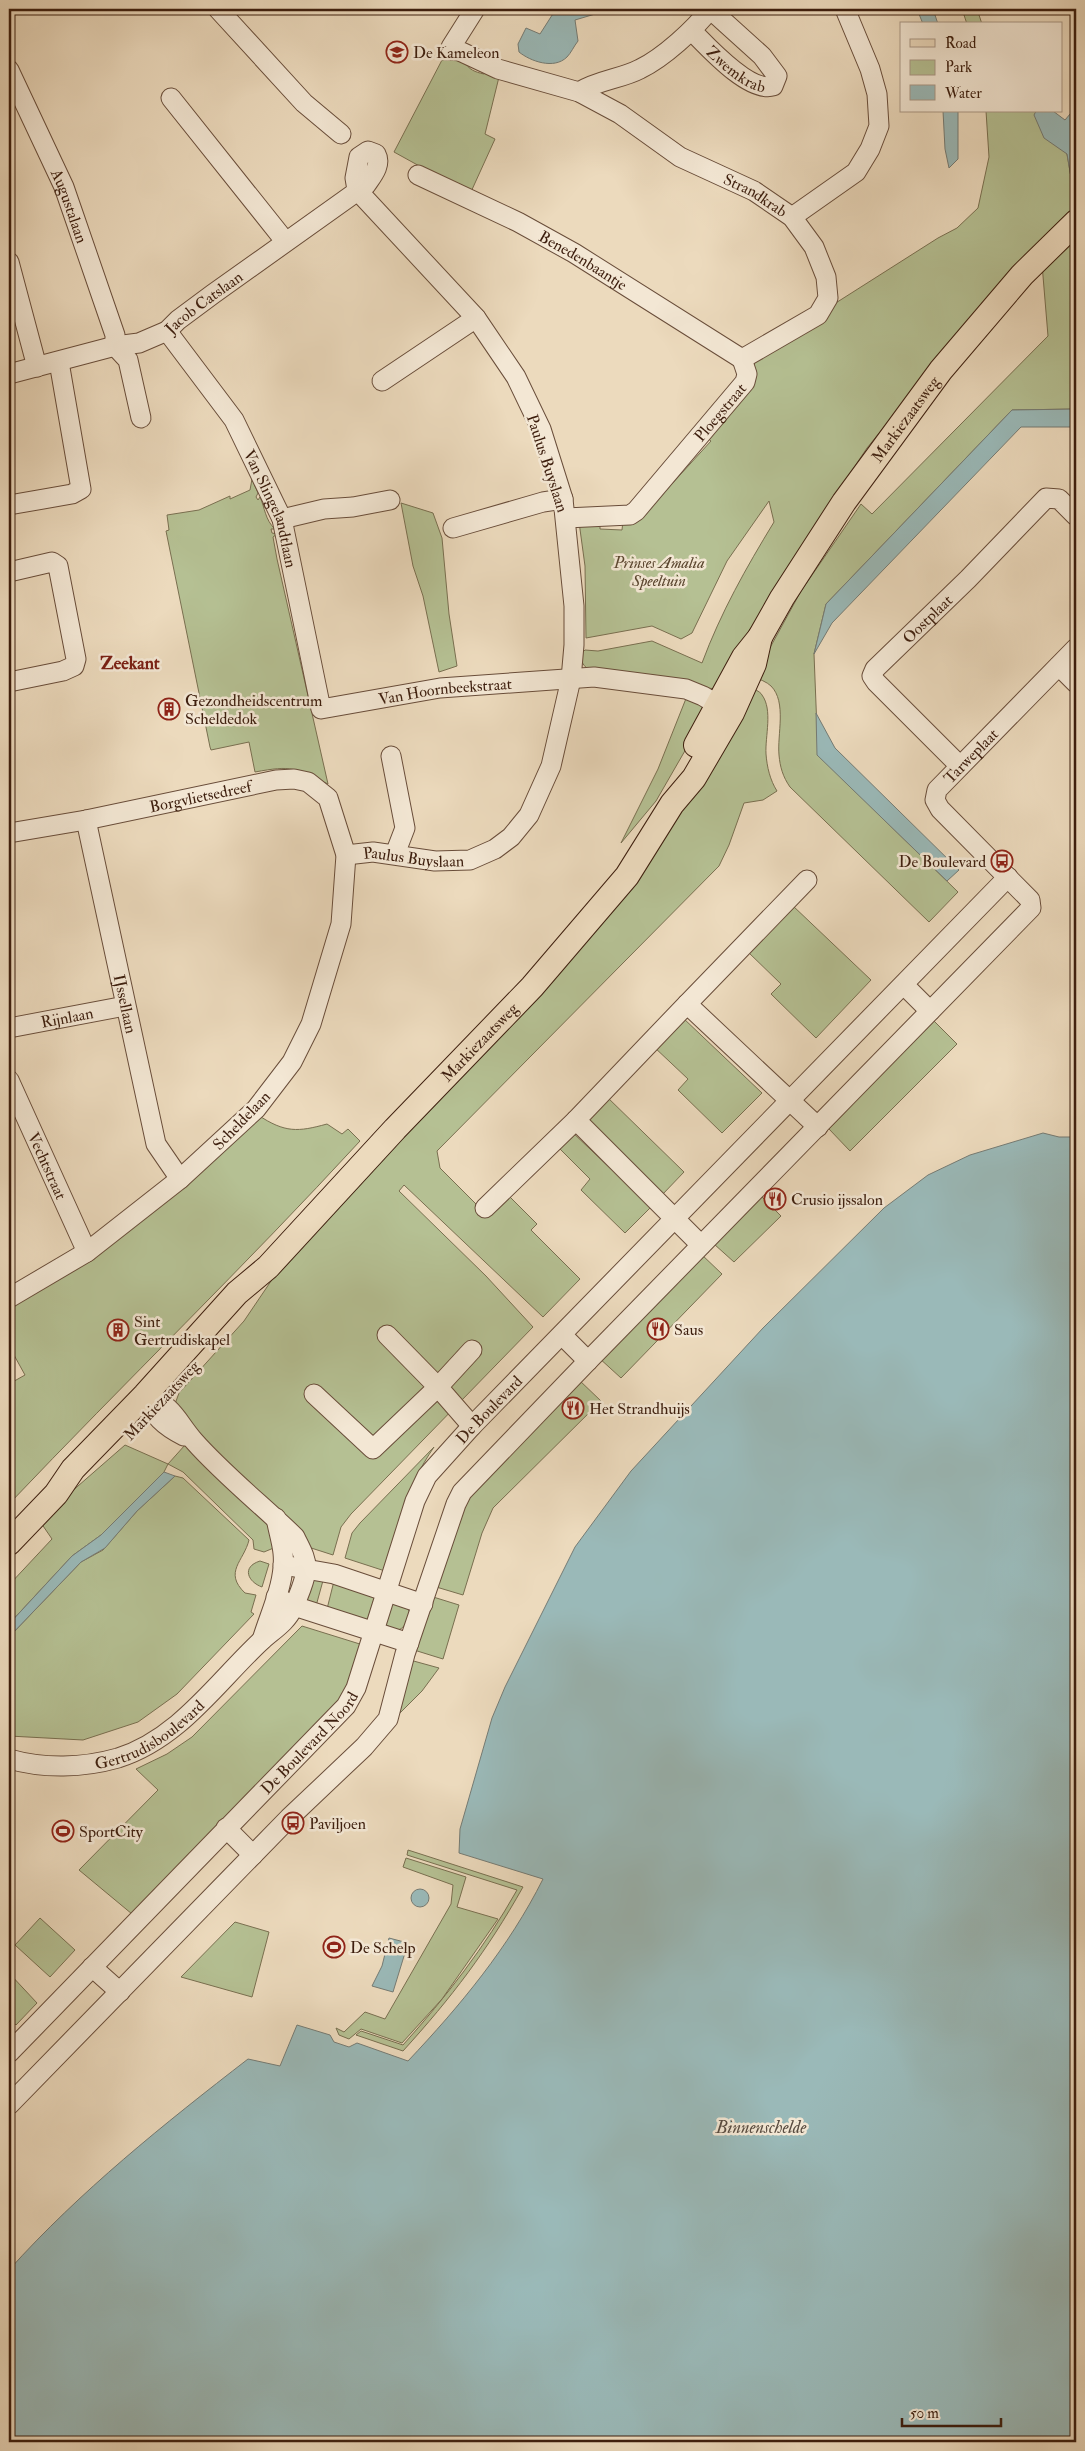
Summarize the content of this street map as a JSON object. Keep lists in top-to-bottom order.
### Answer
{
  "streets": {
    "main road": ["Markiezaatsweg"],
    "street": [
      "Zwemkrab",
      "Strandkrab",
      "Augustalaan",
      "Benedenbaantje",
      "Jacob Catslaan",
      "Ploegstraat",
      "Paulus Buyslaan",
      "Van Slingelandtlaan",
      "Oostplaat",
      "Van Hoornbeekstraat",
      "Tarweplaat",
      "Borgvlietsedreef",
      "IJssellaan",
      "Rijnlaan",
      "Scheldelaan",
      "Vechtstraat",
      "De Boulevard",
      "Gertrudisboulevard",
      "De Boulevard Noord"
    ]
  },
  "crossings": [
    ["Strandkrab", "Ploegstraat"],
    ["Augustalaan", "Jacob Catslaan"],
    ["Benedenbaantje", "Ploegstraat"],
    ["Jacob Catslaan", "Paulus Buyslaan"],
    ["Jacob Catslaan", "Van Slingelandtlaan"],
    ["Ploegstraat", "Paulus Buyslaan"],
    ["Paulus Buyslaan", "Van Hoornbeekstraat"],
    ["Paulus Buyslaan", "Borgvlietsedreef"],
    ["Paulus Buyslaan", "Scheldelaan"],
    ["Van Slingelandtlaan", "Van Hoornbeekstraat"],
    ["Oostplaat", "Tarweplaat"],
    ["Tarweplaat", "De Boulevard"],
    ["Borgvlietsedreef", "IJssellaan"],
    ["Borgvlietsedreef", "Scheldelaan"],
    ["IJssellaan", "Rijnlaan"],
    ["IJssellaan", "Scheldelaan"],
    ["Scheldelaan", "Vechtstraat"],
    ["De Boulevard", "De Boulevard Noord"]
  ],
  "districts": ["Zeekant"],
  "water": ["Binnenschelde"],
  "parks": ["Prinses Amalia Speeltuin"],
  "places": {
    "school or university": ["De Kameleon"],
    "building": ["Gezondheidscentrum Scheldedok", "Sint Gertrudiskapel"],
    "bus stop": ["De Boulevard", "Paviljoen"],
    "restaurant": ["Crusio ijssalon", "Saus", "Het Strandhuijs"],
    "sports": ["SportCity", "De Schelp"]
  },
  "legend": ["Road", "Park", "Water"],
  "scale_bar": "50 m"
}
